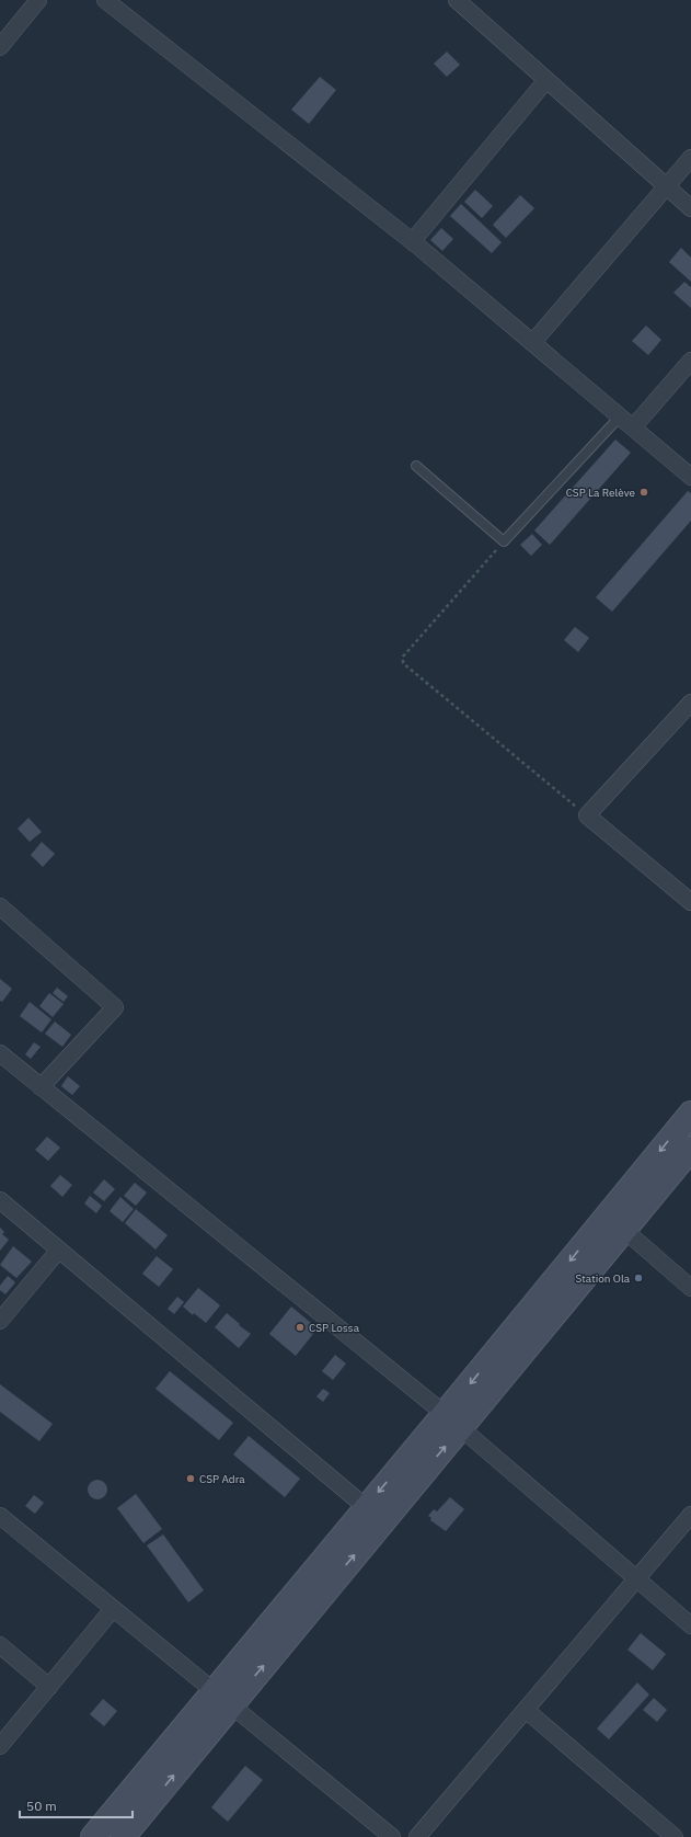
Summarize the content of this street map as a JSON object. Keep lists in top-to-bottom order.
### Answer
{
  "places": [
    "CSP La Relève",
    "Station Ola",
    "CSP Lossa",
    "CSP Adra"
  ],
  "scale_bar": "50 m"
}
